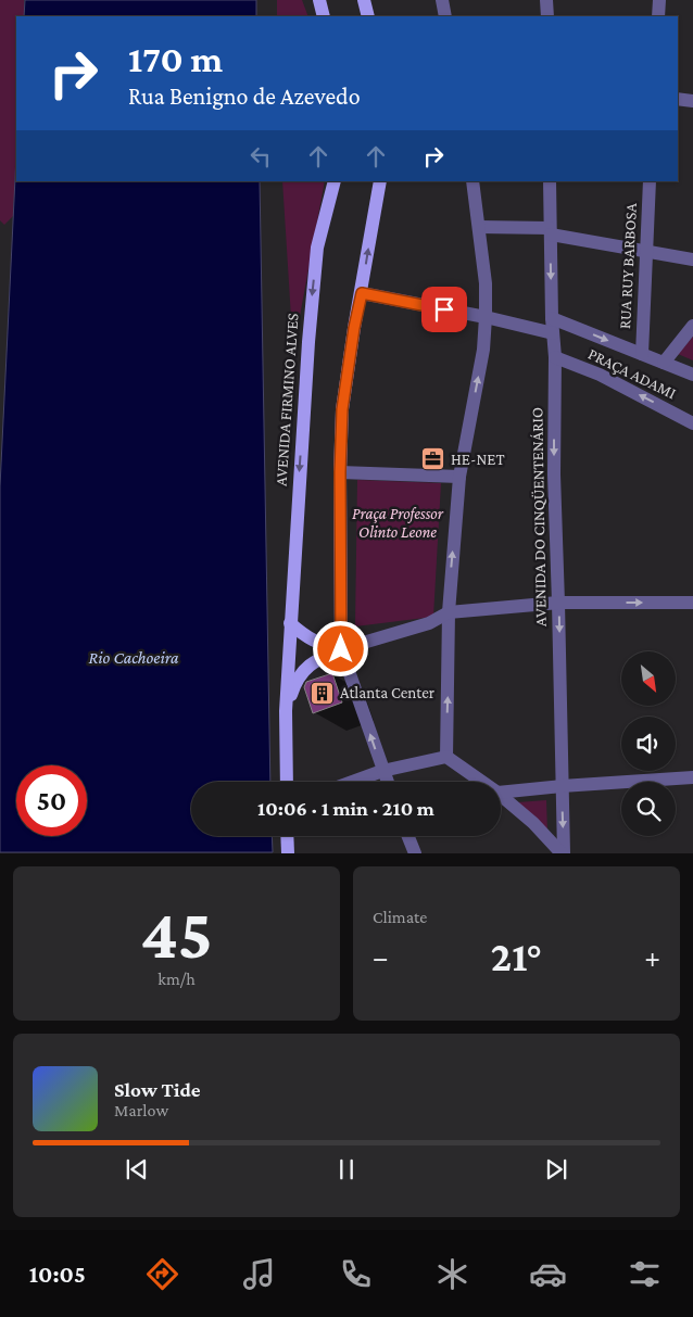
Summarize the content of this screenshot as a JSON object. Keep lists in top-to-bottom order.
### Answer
{
  "streets": {
    "main road": ["AVENIDA FIRMINO ALVES"],
    "street": ["RUA RUY BARBOSA", "PRAÇA ADAMI", "AVENIDA DO CINQÜENTENÁRIO"]
  },
  "crossings": [
    ["RUA RUY BARBOSA", "PRAÇA ADAMI"],
    ["PRAÇA ADAMI", "AVENIDA DO CINQÜENTENÁRIO"]
  ],
  "water": ["Rio Cachoeira"],
  "parks": ["Praça Professor Olinto Leone"],
  "places": {
    "office": ["HE-NET"],
    "building": ["Atlanta Center"]
  },
  "north": "bottom right",
  "page": {
    "turn": ["170 m", "Rua Benigno de Azevedo"],
    "limit": "50",
    "trip": "10:06 · 1 min · 210 m",
    "tile": [
      ["45", "km/h"],
      "Climate"
    ],
    "heat": ["−", "21°", "+"],
    "song": ["Slow Tide", "Marlow"],
    "tabs": "10:05"
  }
}
